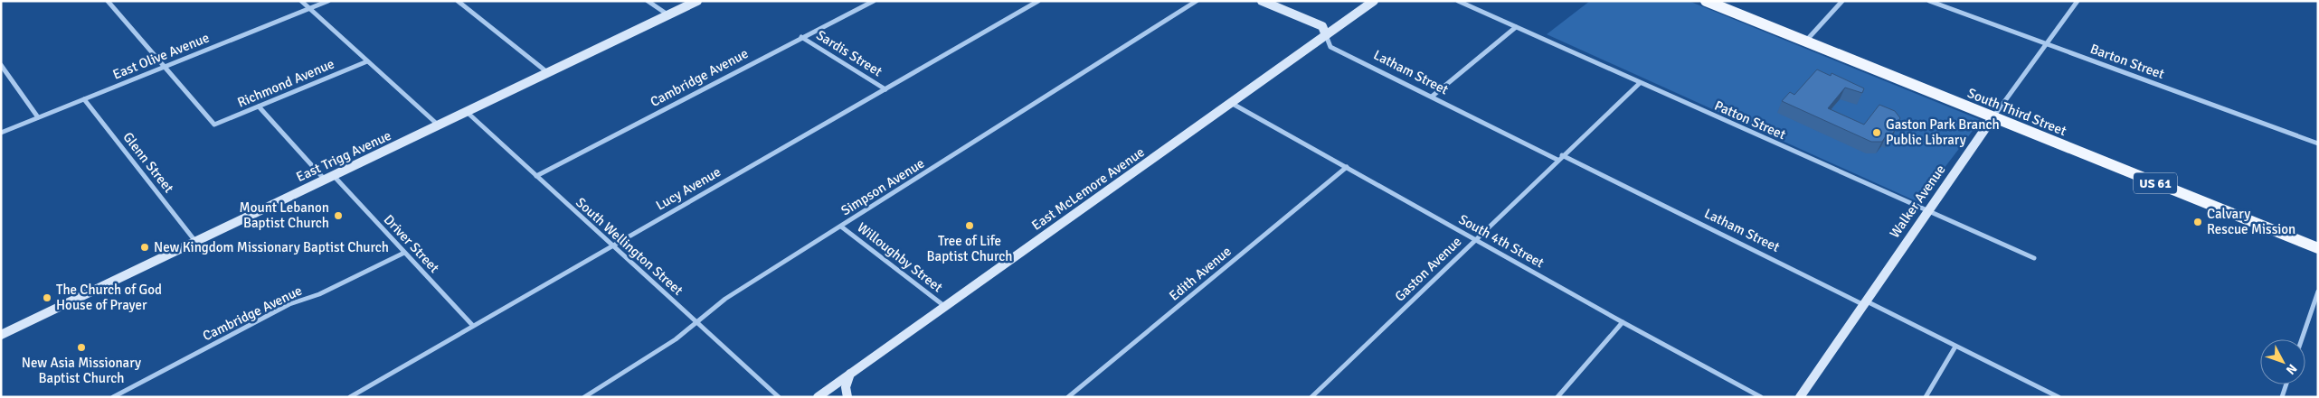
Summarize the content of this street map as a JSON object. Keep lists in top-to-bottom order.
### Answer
{
  "streets": {
    "main road": ["South Third Street", "US 61"],
    "street": [
      "Sardis Street",
      "East Olive Avenue",
      "Barton Street",
      "Latham Street",
      "Cambridge Avenue",
      "Richmond Avenue",
      "Patton Street",
      "East Trigg Avenue",
      "Glenn Street",
      "Simpson Avenue",
      "Lucy Avenue",
      "East McLemore Avenue",
      "Walker Avenue",
      "South 4th Street",
      "Driver Street",
      "South Wellington Street",
      "Willoughby Street",
      "Gaston Avenue",
      "Edith Avenue"
    ]
  },
  "crossings": [
    ["Sardis Street", "Cambridge Avenue"],
    ["Sardis Street", "Lucy Avenue"],
    ["East Olive Avenue", "Richmond Avenue"],
    ["East Olive Avenue", "Glenn Street"],
    ["Barton Street", "Walker Avenue"],
    ["Latham Street", "East McLemore Avenue"],
    ["Latham Street", "Walker Avenue"],
    ["Latham Street", "Gaston Avenue"],
    ["Cambridge Avenue", "Driver Street"],
    ["Cambridge Avenue", "South Wellington Street"],
    ["Richmond Avenue", "Driver Street"],
    ["South Third Street", "Walker Avenue"],
    ["Patton Street", "Walker Avenue"],
    ["Patton Street", "Gaston Avenue"],
    ["East Trigg Avenue", "Glenn Street"],
    ["East Trigg Avenue", "Driver Street"],
    ["East Trigg Avenue", "South Wellington Street"],
    ["Simpson Avenue", "South Wellington Street"],
    ["Simpson Avenue", "Willoughby Street"],
    ["Lucy Avenue", "Driver Street"],
    ["Lucy Avenue", "South Wellington Street"],
    ["East McLemore Avenue", "South 4th Street"],
    ["East McLemore Avenue", "Willoughby Street"],
    ["South 4th Street", "Gaston Avenue"],
    ["South 4th Street", "Edith Avenue"]
  ],
  "places": [
    "Gaston Park Branch Public Library",
    "Mount Lebanon Baptist Church",
    "Calvary Rescue Mission",
    "Tree of Life Baptist Church",
    "New Kingdom Missionary Baptist Church",
    "The Church of God House of Prayer",
    "New Asia Missionary Baptist Church"
  ],
  "north": "bottom right"
}
